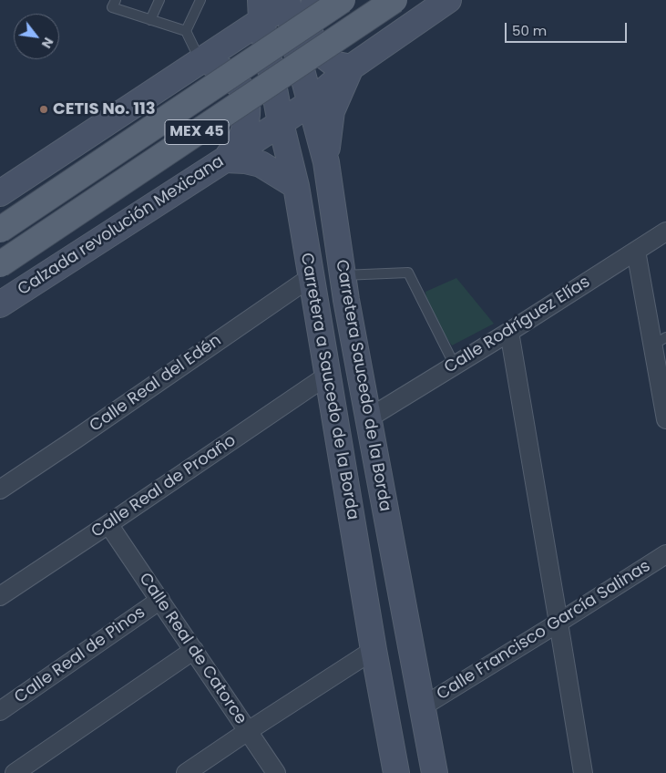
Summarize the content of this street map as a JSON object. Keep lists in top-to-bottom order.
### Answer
{
  "streets": {
    "main road": ["MEX 45"],
    "street": [
      "Calzada revolución Mexicana",
      "Calle Rodríguez Elías",
      "Calle Real del Edén",
      "Carretera Saucedo de la Borda",
      "Carretera a Saucedo de la Borda",
      "Calle Real de Proaño",
      "Calle Francisco García Salinas",
      "Calle Real de Catorce",
      "Calle Real de Pinos"
    ]
  },
  "crossings": [
    ["Calzada revolución Mexicana", "Carretera Saucedo de la Borda"],
    ["Calzada revolución Mexicana", "Carretera a Saucedo de la Borda"],
    ["Calle Rodríguez Elías", "Carretera Saucedo de la Borda"],
    ["Calle Real del Edén", "Carretera a Saucedo de la Borda"],
    ["Carretera Saucedo de la Borda", "Calle Francisco García Salinas"],
    ["Carretera a Saucedo de la Borda", "Calle Real de Proaño"],
    ["Calle Real de Proaño", "Calle Real de Catorce"],
    ["Calle Real de Catorce", "Calle Real de Pinos"]
  ],
  "places": ["CETIS No. 113"],
  "scale_bar": "50 m",
  "north": "bottom right"
}
